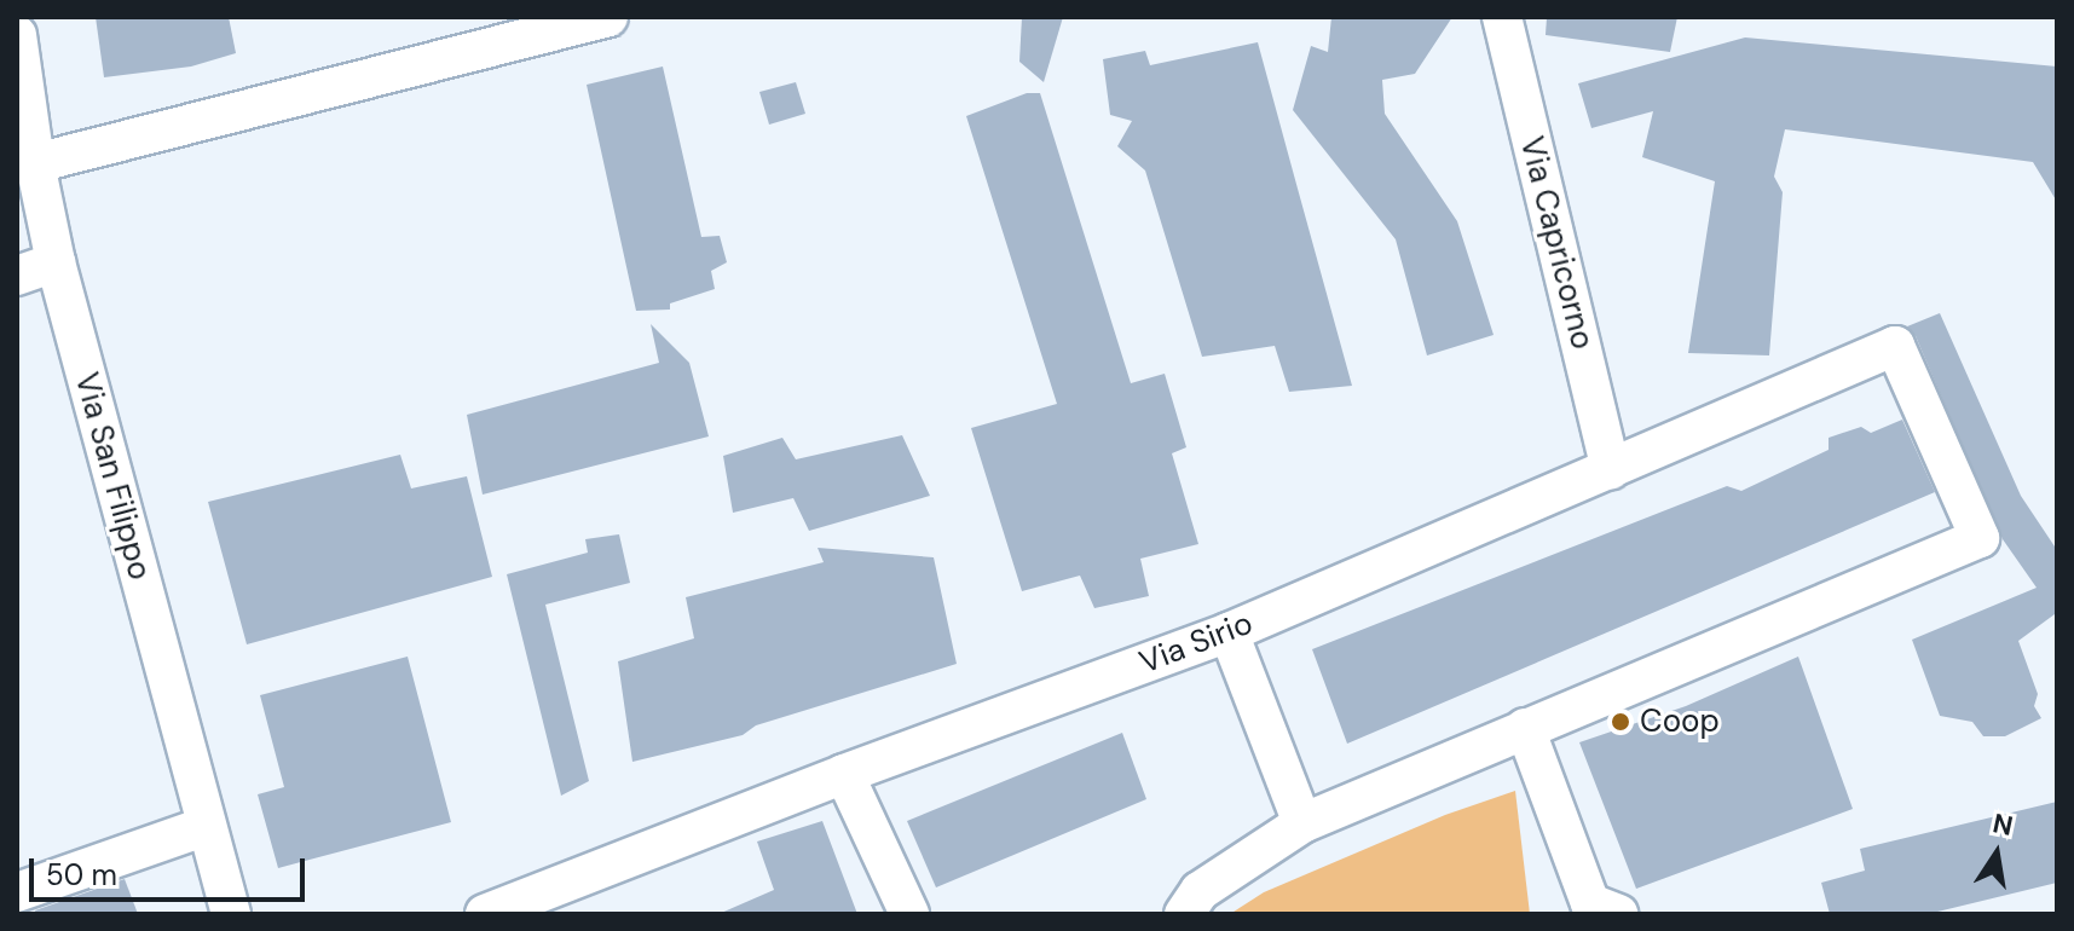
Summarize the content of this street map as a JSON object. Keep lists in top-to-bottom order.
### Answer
{
  "streets": {
    "street": ["Via Capricorno", "Via San Filippo", "Via Sirio"]
  },
  "crossings": [
    ["Via Capricorno", "Via Sirio"]
  ],
  "places": ["Coop"],
  "scale_bar": "50 m",
  "north": "top"
}
